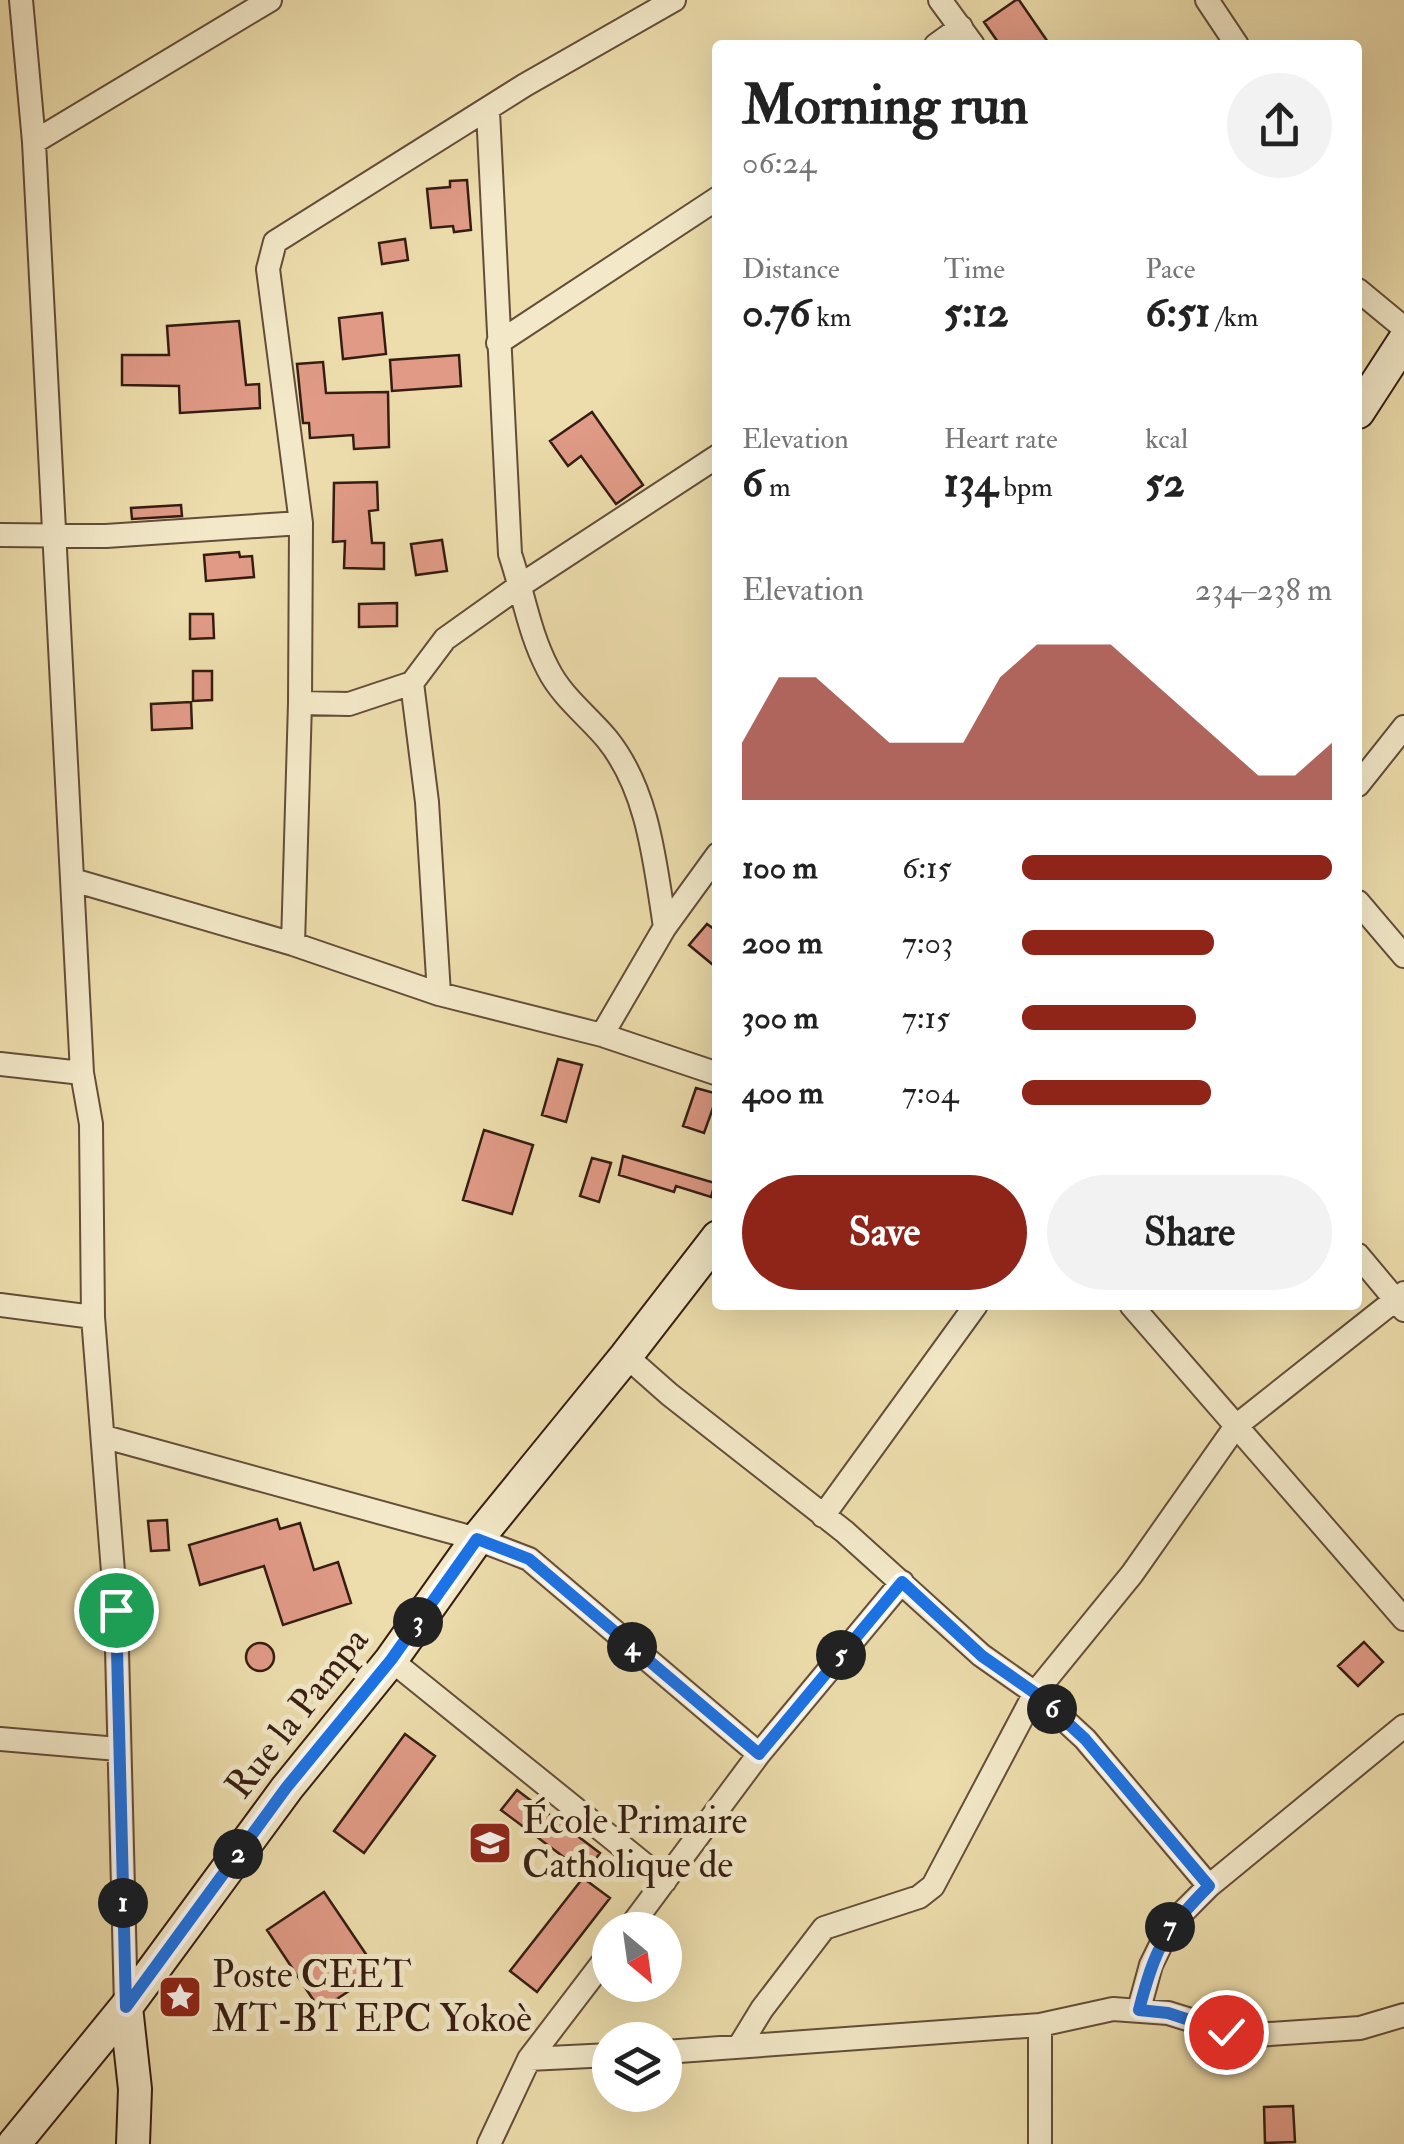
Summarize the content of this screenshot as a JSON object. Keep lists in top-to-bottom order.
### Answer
{
  "streets": {
    "street": ["Rue la Pampa"]
  },
  "places": {
    "school or university": ["École Primaire Catholique de"],
    "place": ["Poste CEET MT-BT EPC Yokoè"]
  },
  "north": "bottom right",
  "page": {
    "heading": ["Morning run", "06:24"],
    "stats": [
      ["Distance", "0.76 km"],
      ["Time", "5:12"],
      ["Pace", "6:51 /km"],
      ["Elevation", "6 m"],
      ["Heart rate", "134 bpm"],
      ["kcal", "52"]
    ],
    "chart": ["Elevation", "234–238 m"],
    "list": [
      {
        "name": "100 m",
        "note": "6:15"
      },
      {
        "name": "200 m",
        "note": "7:03"
      },
      {
        "name": "300 m",
        "note": "7:15"
      },
      {
        "name": "400 m",
        "note": "7:04"
      }
    ],
    "buttons": ["Save", "Share"],
    "pins": [
      "3",
      "4",
      "5",
      "6",
      "2",
      "1",
      "7"
    ]
  }
}
